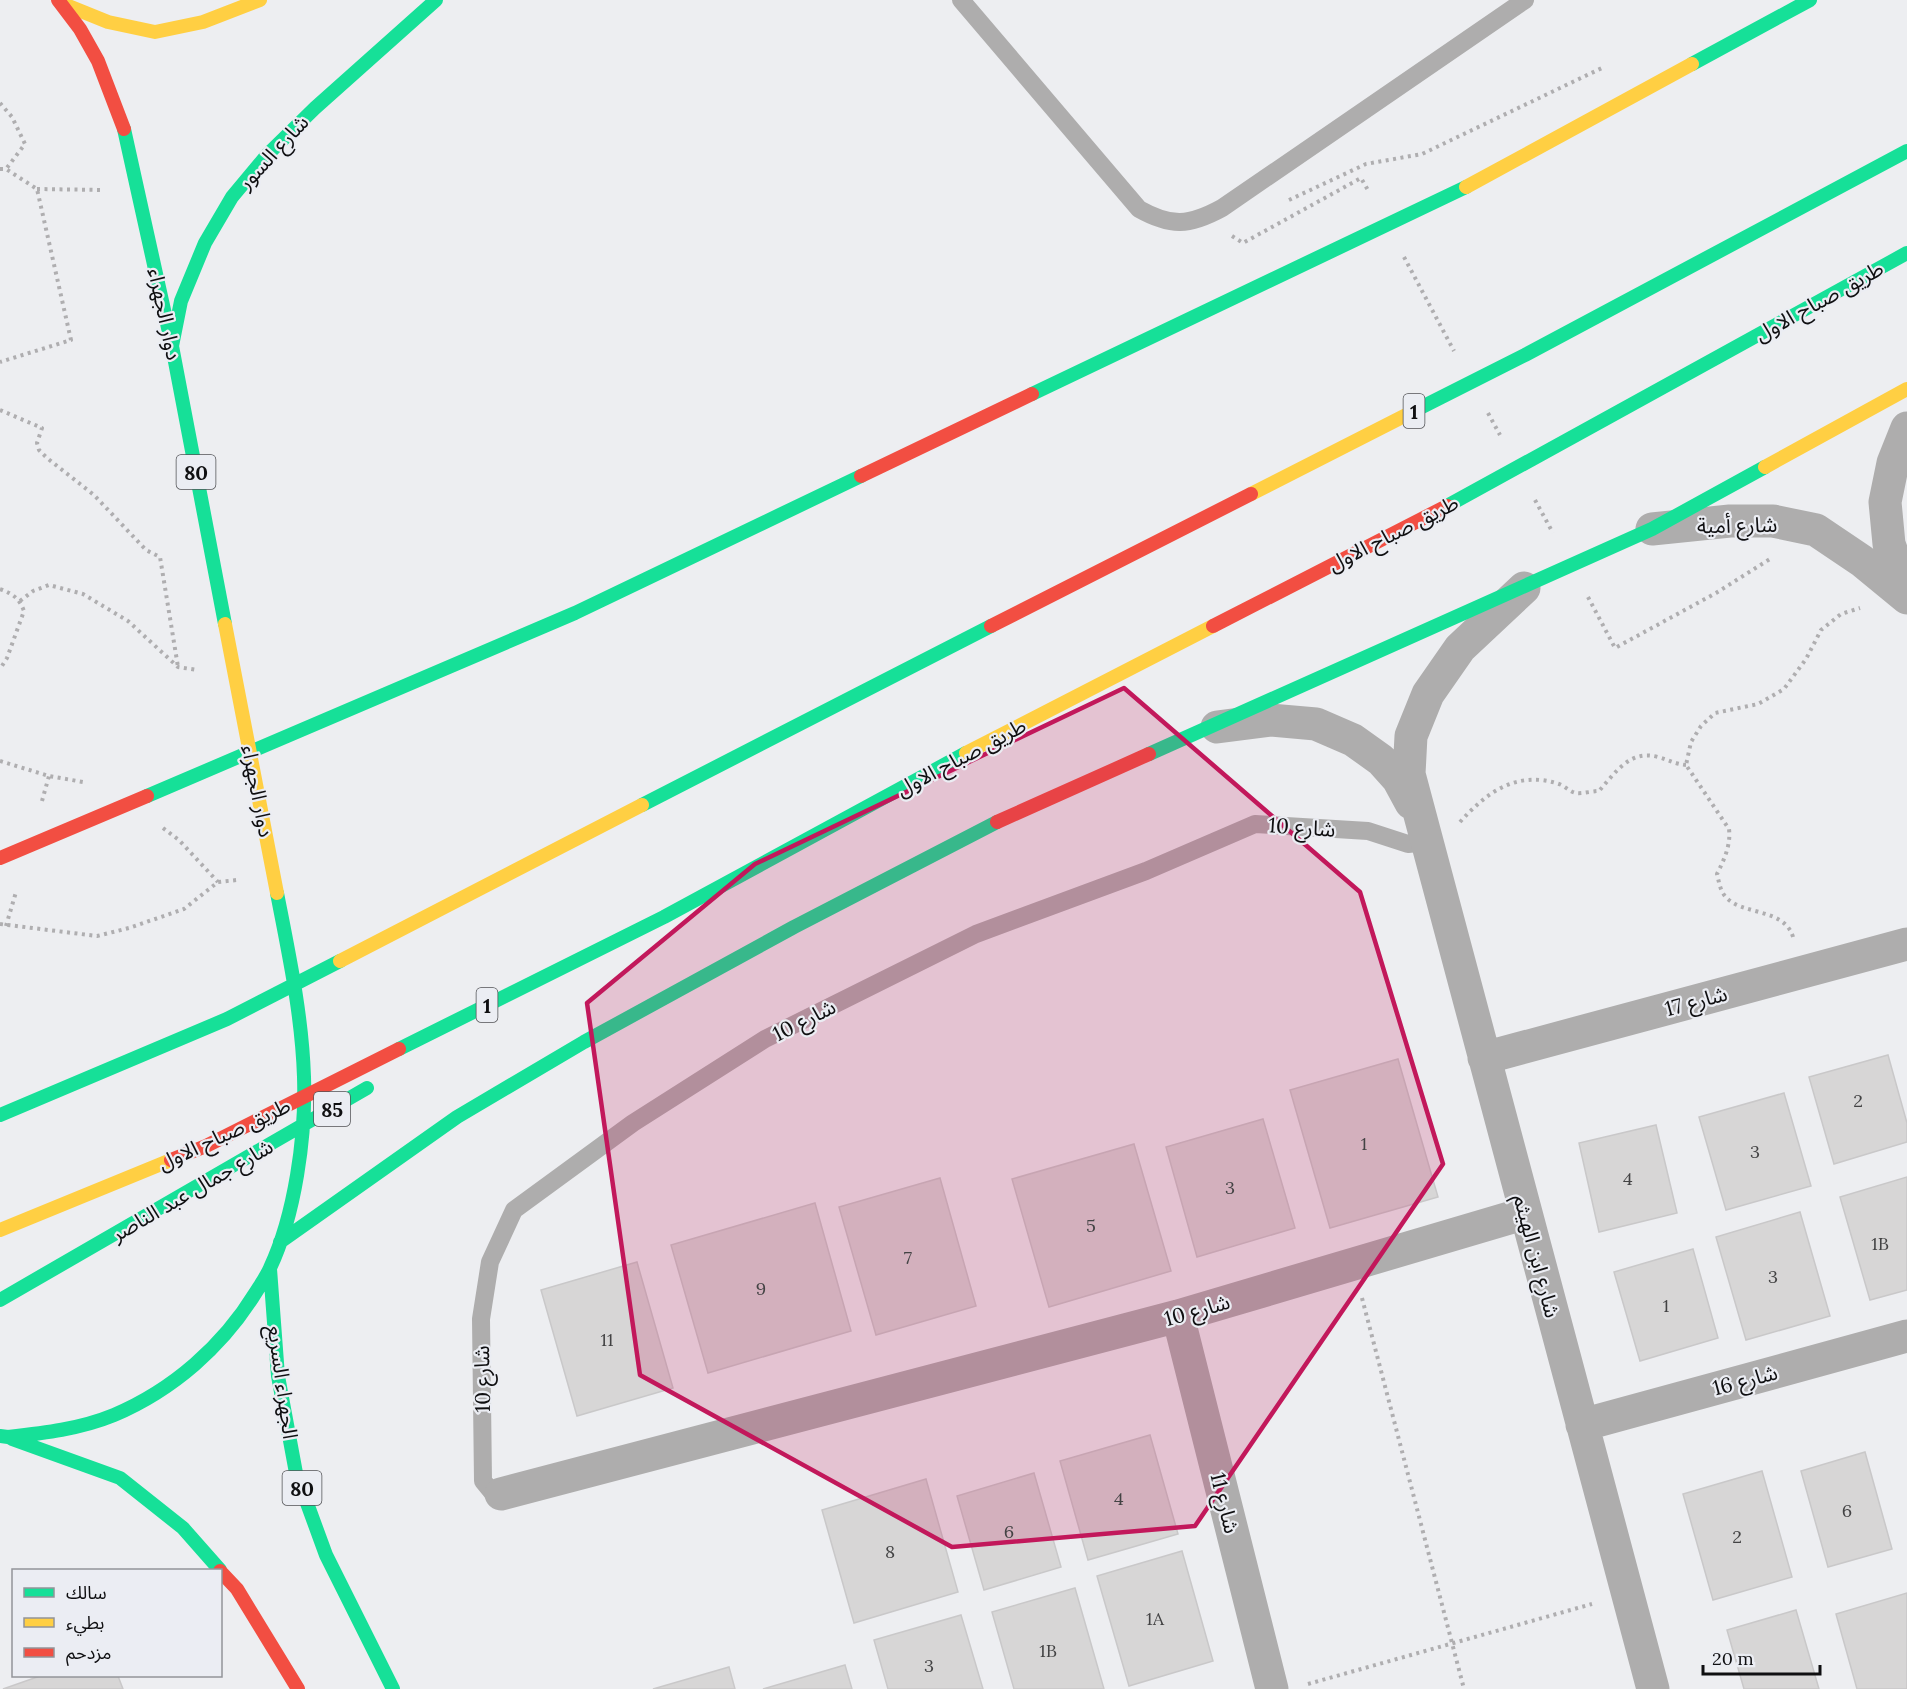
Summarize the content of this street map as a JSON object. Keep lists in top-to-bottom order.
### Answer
{
  "streets": {
    "main road": [
      "شارع السور",
      "طريق صباح الاول",
      "دوار الجهراء",
      "1",
      "80",
      "85",
      "شارع جمال عبد الناصر",
      "الجهراء السريع"
    ],
    "street": [
      "شارع أمية",
      "شارع 10",
      "شارع 17",
      "شارع ابن الهيثم",
      "شارع 16",
      "شارع 11"
    ]
  },
  "crossings": [
    ["شارع السور", "دوار الجهراء"],
    ["دوار الجهراء", "80"],
    ["دوار الجهراء", "الجهراء السريع"],
    ["شارع 10", "شارع ابن الهيثم"],
    ["شارع 10", "شارع 11"],
    ["شارع 17", "شارع ابن الهيثم"],
    ["شارع ابن الهيثم", "شارع 16"]
  ],
  "house_numbers": [
    "2",
    "1",
    "3",
    "4",
    "3",
    "5",
    "1B",
    "7",
    "3",
    "9",
    "1",
    "11",
    "4",
    "6",
    "6",
    "2",
    "8",
    "1A",
    "1B",
    "3"
  ],
  "legend": ["سالك", "بطيء", "مزدحم"],
  "scale_bar": "20 m"
}
